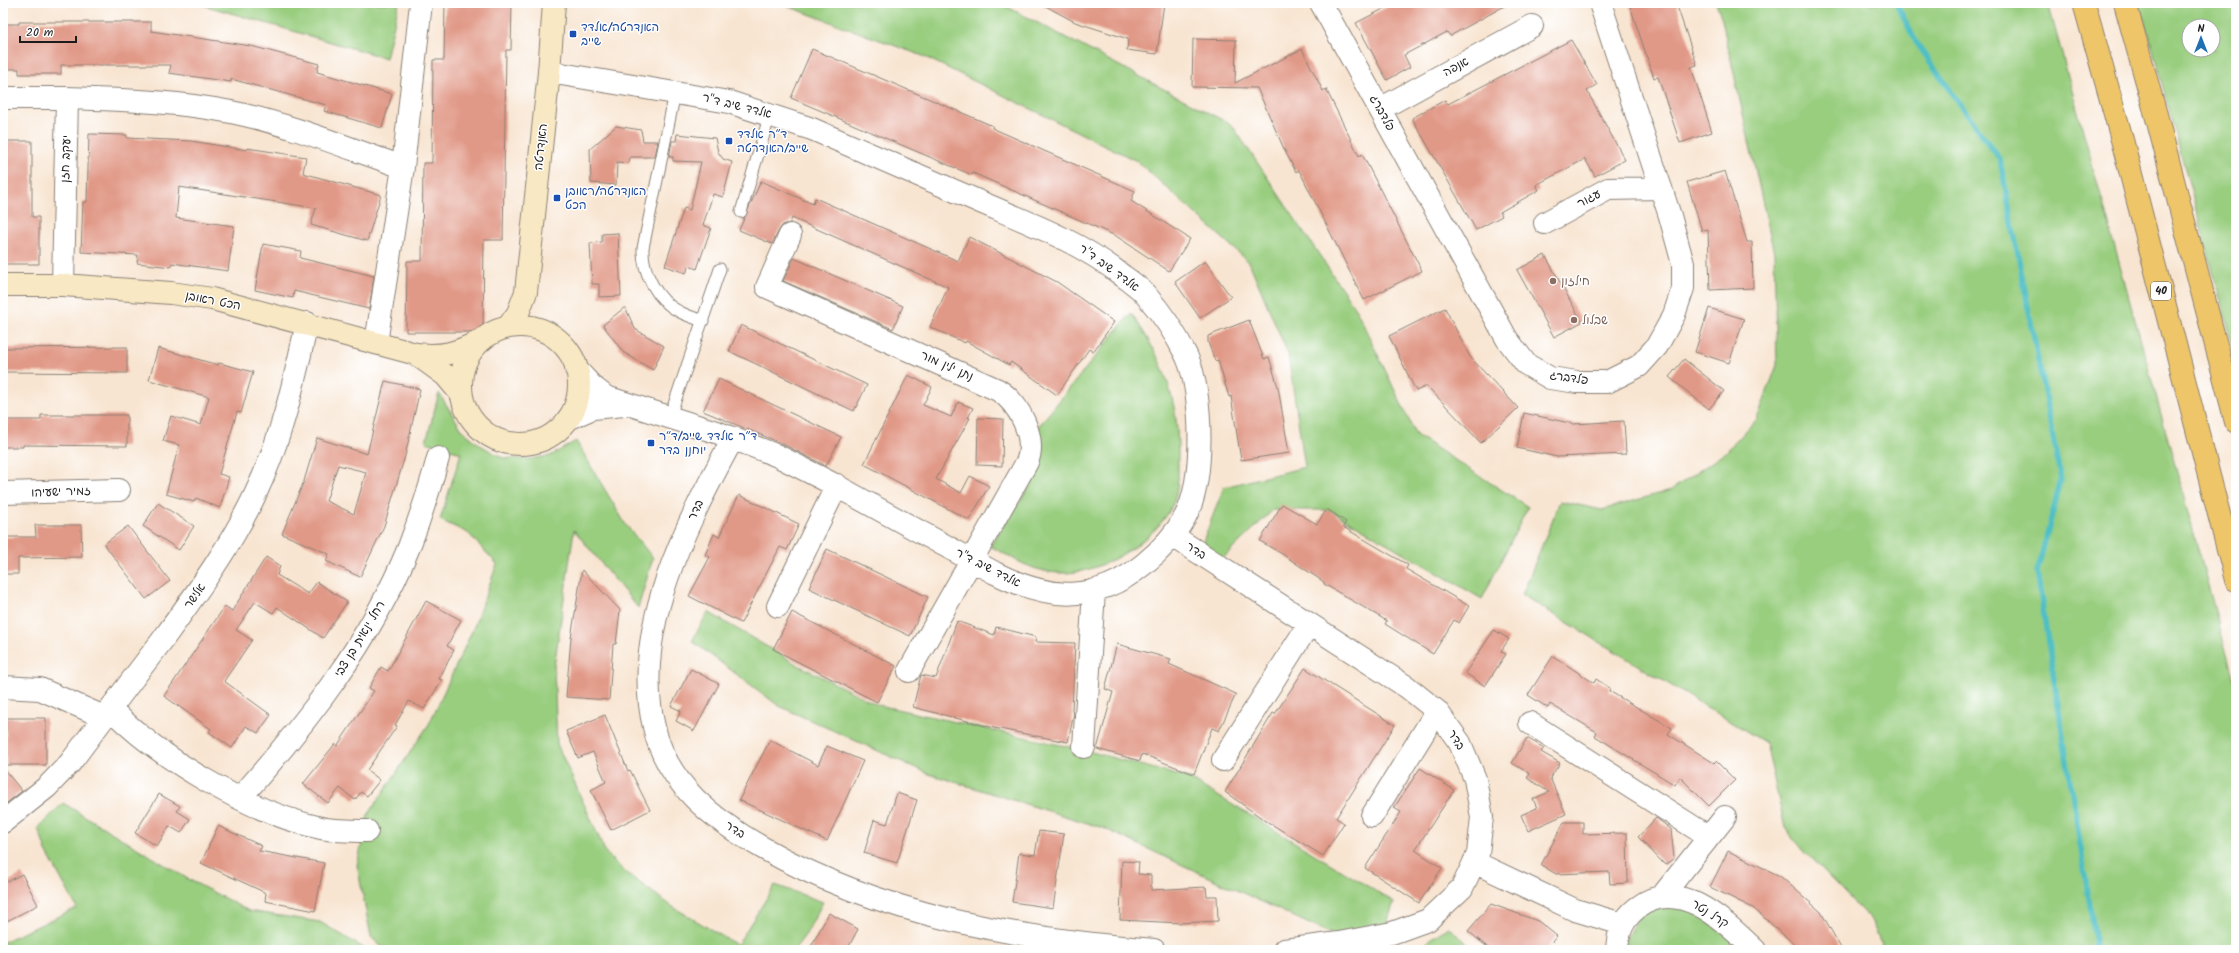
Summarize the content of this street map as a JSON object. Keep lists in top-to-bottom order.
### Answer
{
  "streets": {
    "highway": ["40"],
    "street": [
      "אנפה",
      "אלדד שיב ד\"ר",
      "פלדברג",
      "האנדרטה",
      "יעקב חזן",
      "עגור",
      "הכט ראובן",
      "נתן ילין מור",
      "זמיר ישעיהו",
      "בדר",
      "אלישר",
      "רחל ינאית בן צבי",
      "קרל נטר"
    ]
  },
  "crossings": [
    ["אנפה", "פלדברג"],
    ["אלדד שיב ד\"ר", "האנדרטה"],
    ["אלדד שיב ד\"ר", "נתן ילין מור"],
    ["אלדד שיב ד\"ר", "בדר"],
    ["פלדברג", "עגור"],
    ["האנדרטה", "הכט ראובן"],
    ["יעקב חזן", "הכט ראובן"],
    ["הכט ראובן", "אלישר"]
  ],
  "places": {
    "transit": [
      "האנדרטה/אלדד שייב",
      "ד״ר אלדד שייב/האנדרטה",
      "האנדרטה/ראובן הכט",
      "ד״ר אלדד שייב/ד״ר יוחנן בדר"
    ],
    "other": ["חילזון", "שבלול"]
  },
  "scale_bar": "20 m",
  "north": "top"
}
